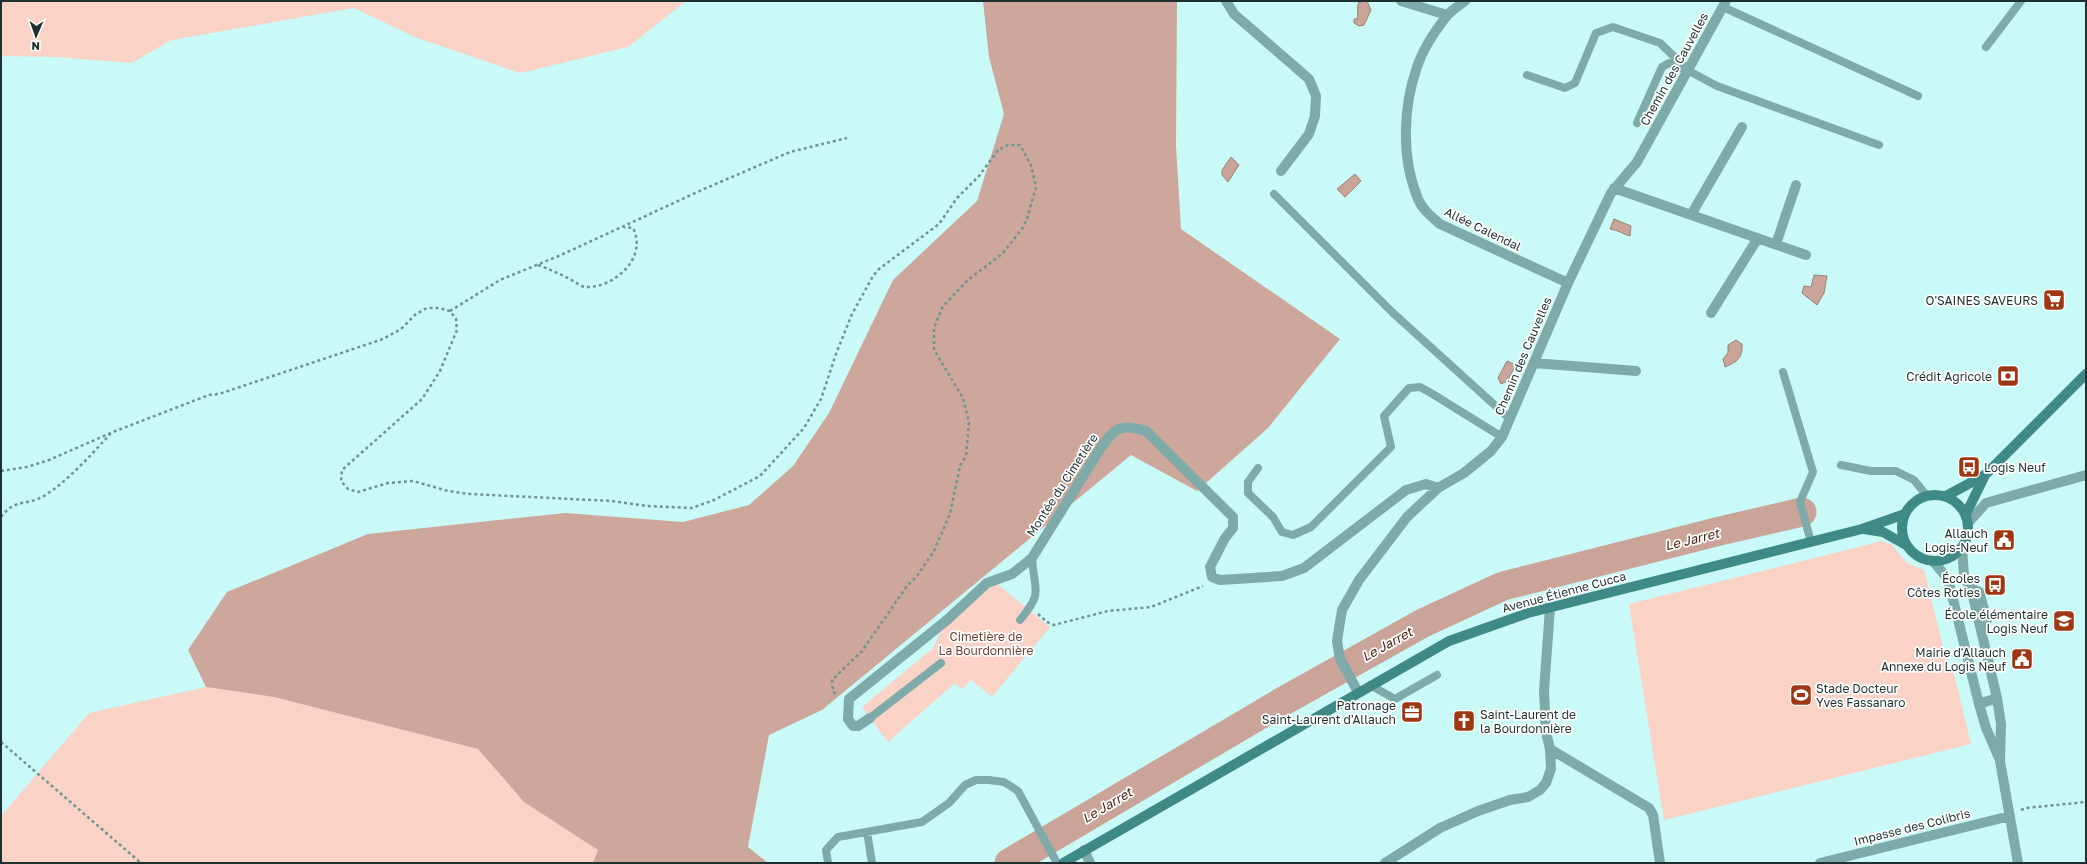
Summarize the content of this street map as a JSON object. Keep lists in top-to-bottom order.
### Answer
{
  "streets": {
    "main road": ["Avenue Étienne Cucca"],
    "street": [
      "Chemin des Cauvelles",
      "Allée Calendal",
      "Montée du Cimetière",
      "Impasse des Colibris"
    ]
  },
  "crossings": [
    ["Chemin des Cauvelles", "Allée Calendal"],
    ["Chemin des Cauvelles", "Avenue Étienne Cucca"]
  ],
  "water": ["Le Jarret"],
  "parks": ["Cimetière de La Bourdonnière"],
  "places": {
    "supermarket": ["O'SAINES SAVEURS"],
    "bank": ["Crédit Agricole"],
    "bus stop": ["Logis Neuf", "Écoles Côtes Roties"],
    "public building": ["Allauch Logis-Neuf", "Mairie d'Allauch Annexe du Logis Neuf"],
    "school or university": ["École élémentaire Logis Neuf"],
    "sports": ["Stade Docteur Yves Fassanaro"],
    "office": ["Patronage Saint-Laurent d'Allauch"],
    "church": ["Saint-Laurent de la Bourdonnière"]
  },
  "north": "bottom"
}
